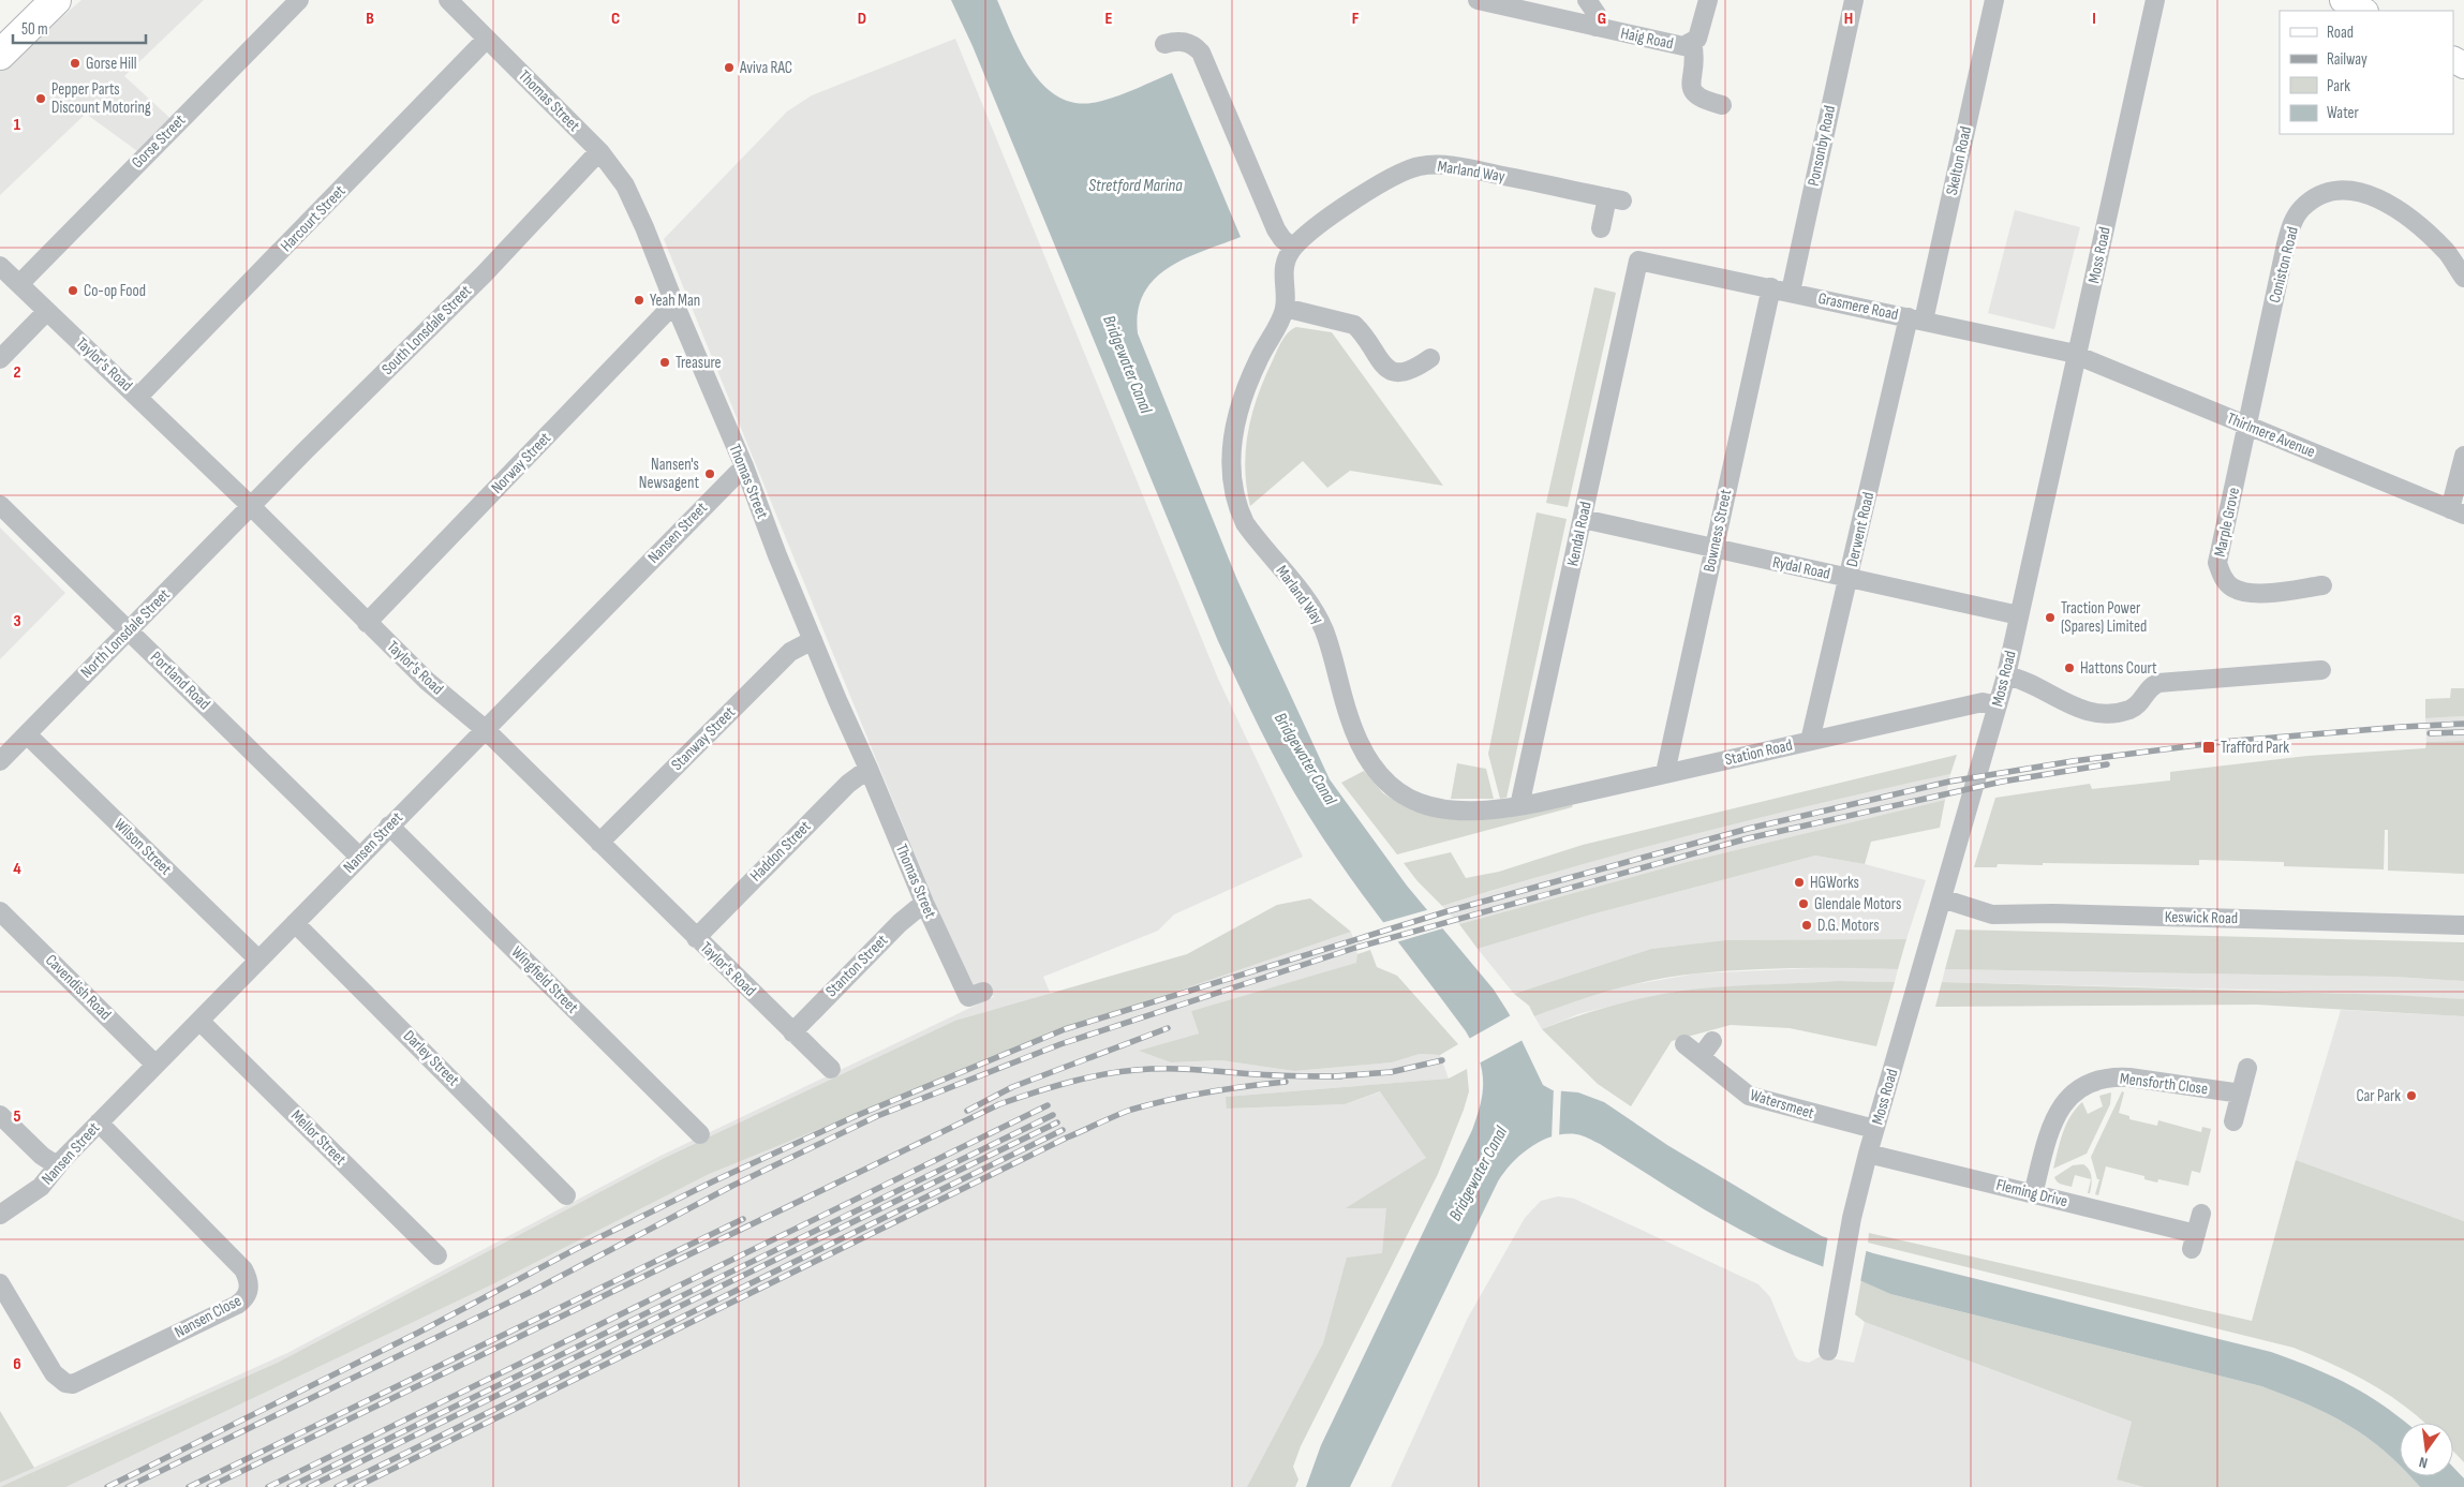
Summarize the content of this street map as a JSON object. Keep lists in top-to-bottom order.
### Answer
{
  "streets": {
    "street": [
      "Haig Road",
      "Thomas Street",
      "Gorse Street",
      "Ponsonby Road",
      "Skelton Road",
      "Marland Way",
      "Harcourt Street",
      "Moss Road",
      "Coniston Road",
      "Grasmere Road",
      "South Lonsdale Street",
      "Taylor's Road",
      "Thirlmere Avenue",
      "Norway Street",
      "Marple Grove",
      "Derwent Road",
      "Bowness Street",
      "Nansen Street",
      "Kendal Road",
      "Rydal Road",
      "North Lonsdale Street",
      "Portland Road",
      "Stanway Street",
      "Station Road",
      "Wilson Street",
      "Haddon Street",
      "Keswick Road",
      "Stanton Street",
      "Wingfield Street",
      "Cavendish Road",
      "Darley Street",
      "Mensforth Close",
      "Watersmeet",
      "Mellor Street",
      "Fleming Drive",
      "Nansen Close"
    ]
  },
  "crossings": [
    ["Thomas Street", "Harcourt Street"],
    ["Thomas Street", "South Lonsdale Street"],
    ["Thomas Street", "Norway Street"],
    ["Thomas Street", "Nansen Street"],
    ["Thomas Street", "Stanway Street"],
    ["Thomas Street", "Haddon Street"],
    ["Thomas Street", "Stanton Street"],
    ["Gorse Street", "Taylor's Road"],
    ["Ponsonby Road", "Grasmere Road"],
    ["Skelton Road", "Grasmere Road"],
    ["Skelton Road", "Derwent Road"],
    ["Marland Way", "Kendal Road"],
    ["Marland Way", "Station Road"],
    ["Harcourt Street", "Taylor's Road"],
    ["Moss Road", "Grasmere Road"],
    ["Moss Road", "Thirlmere Avenue"],
    ["Moss Road", "Rydal Road"],
    ["Moss Road", "Station Road"],
    ["Moss Road", "Keswick Road"],
    ["Moss Road", "Watersmeet"],
    ["Moss Road", "Fleming Drive"],
    ["Coniston Road", "Thirlmere Avenue"],
    ["Coniston Road", "Marple Grove"],
    ["Grasmere Road", "Thirlmere Avenue"],
    ["Grasmere Road", "Derwent Road"],
    ["Grasmere Road", "Bowness Street"],
    ["Grasmere Road", "Kendal Road"],
    ["South Lonsdale Street", "Taylor's Road"],
    ["South Lonsdale Street", "North Lonsdale Street"],
    ["Taylor's Road", "Norway Street"],
    ["Taylor's Road", "Nansen Street"],
    ["Taylor's Road", "North Lonsdale Street"],
    ["Taylor's Road", "Stanway Street"],
    ["Taylor's Road", "Haddon Street"],
    ["Taylor's Road", "Stanton Street"],
    ["Thirlmere Avenue", "Marple Grove"],
    ["Derwent Road", "Rydal Road"],
    ["Derwent Road", "Station Road"],
    ["Bowness Street", "Rydal Road"],
    ["Bowness Street", "Station Road"],
    ["Nansen Street", "Portland Road"],
    ["Nansen Street", "Wilson Street"],
    ["Nansen Street", "Wingfield Street"],
    ["Nansen Street", "Cavendish Road"],
    ["Nansen Street", "Darley Street"],
    ["Nansen Street", "Mellor Street"],
    ["Nansen Street", "Nansen Close"],
    ["Kendal Road", "Rydal Road"],
    ["Kendal Road", "Station Road"],
    ["North Lonsdale Street", "Portland Road"],
    ["North Lonsdale Street", "Wilson Street"],
    ["Mensforth Close", "Fleming Drive"]
  ],
  "water": ["Stretford Marina", "Bridgewater Canal"],
  "places": {
    "other": [
      "Gorse Hill",
      "Aviva RAC",
      "Pepper Parts Discount Motoring",
      "Co-op Food",
      "Yeah Man",
      "Treasure",
      "Nansen's Newsagent",
      "Traction Power (Spares) Limited",
      "Hattons Court",
      "HGWorks",
      "Glendale Motors",
      "D.G. Motors",
      "Car Park"
    ],
    "transit": ["Trafford Park"]
  },
  "legend": [
    "Road",
    "Railway",
    "Park",
    "Water"
  ],
  "scale_bar": "50 m",
  "north": "bottom",
  "grid": {
    "columns": [
      "B",
      "C",
      "D",
      "E",
      "F",
      "G",
      "H",
      "I"
    ],
    "rows": [
      "1",
      "2",
      "3",
      "4",
      "5",
      "6"
    ]
  }
}
